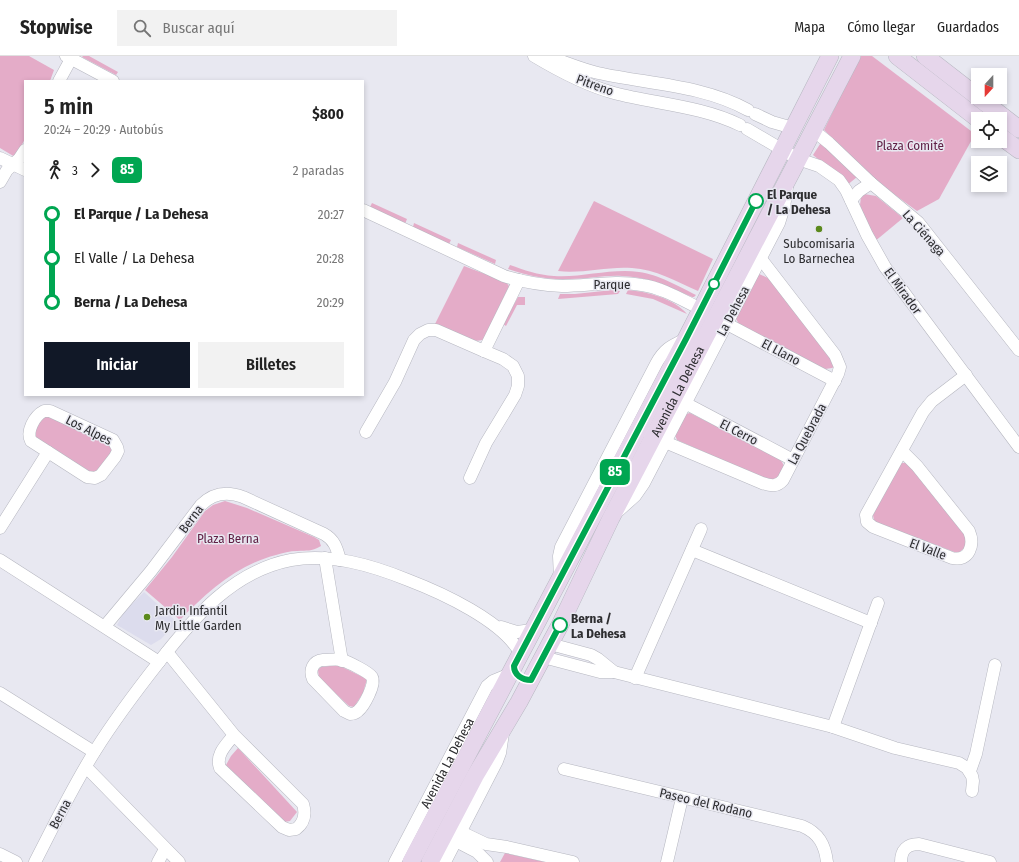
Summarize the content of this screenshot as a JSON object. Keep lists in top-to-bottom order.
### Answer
{
  "streets": {
    "street": [
      "Pitreno",
      "La Ciénaga",
      "Parque",
      "El Mirador",
      "La Dehesa",
      "El Llano",
      "Avenida La Dehesa",
      "Los Alpes",
      "El Cerro",
      "La Quebrada",
      "Berna",
      "El Valle",
      "Paseo del Rodano"
    ]
  },
  "crossings": [
    ["Pitreno", "El Mirador"],
    ["Pitreno", "Avenida La Dehesa"],
    ["La Ciénaga", "Avenida La Dehesa"],
    ["Parque", "Avenida La Dehesa"],
    ["El Mirador", "Avenida La Dehesa"],
    ["El Mirador", "El Valle"],
    ["La Dehesa", "El Llano"],
    ["La Dehesa", "Avenida La Dehesa"],
    ["La Dehesa", "El Cerro"],
    ["La Dehesa", "La Quebrada"],
    ["El Llano", "La Quebrada"],
    ["Avenida La Dehesa", "La Quebrada"],
    ["Avenida La Dehesa", "Berna"],
    ["El Cerro", "La Quebrada"]
  ],
  "parks": ["Plaza Comité", "Plaza Berna"],
  "places": [
    "El Parque / La Dehesa",
    "Subcomisaria Lo Barnechea",
    "Jardin Infantil My Little Garden",
    "Berna / La Dehesa"
  ],
  "lines": ["bus line 85"],
  "north": "bottom",
  "page": {
    "header": "Stopwise",
    "search": "Buscar aquí",
    "nav": ["Mapa", "Cómo llegar", "Guardados"],
    "on_map": "85",
    "heading": ["5 min", "20:24 – 20:29 · Autobús", "$800"],
    "legs": ["3", "85", "2 paradas"],
    "list": [
      {
        "name": "El Parque / La Dehesa",
        "value": "20:27"
      },
      {
        "name": "El Valle / La Dehesa",
        "value": "20:28"
      },
      {
        "name": "Berna / La Dehesa",
        "value": "20:29"
      }
    ],
    "buttons": ["Iniciar", "Billetes"]
  }
}
